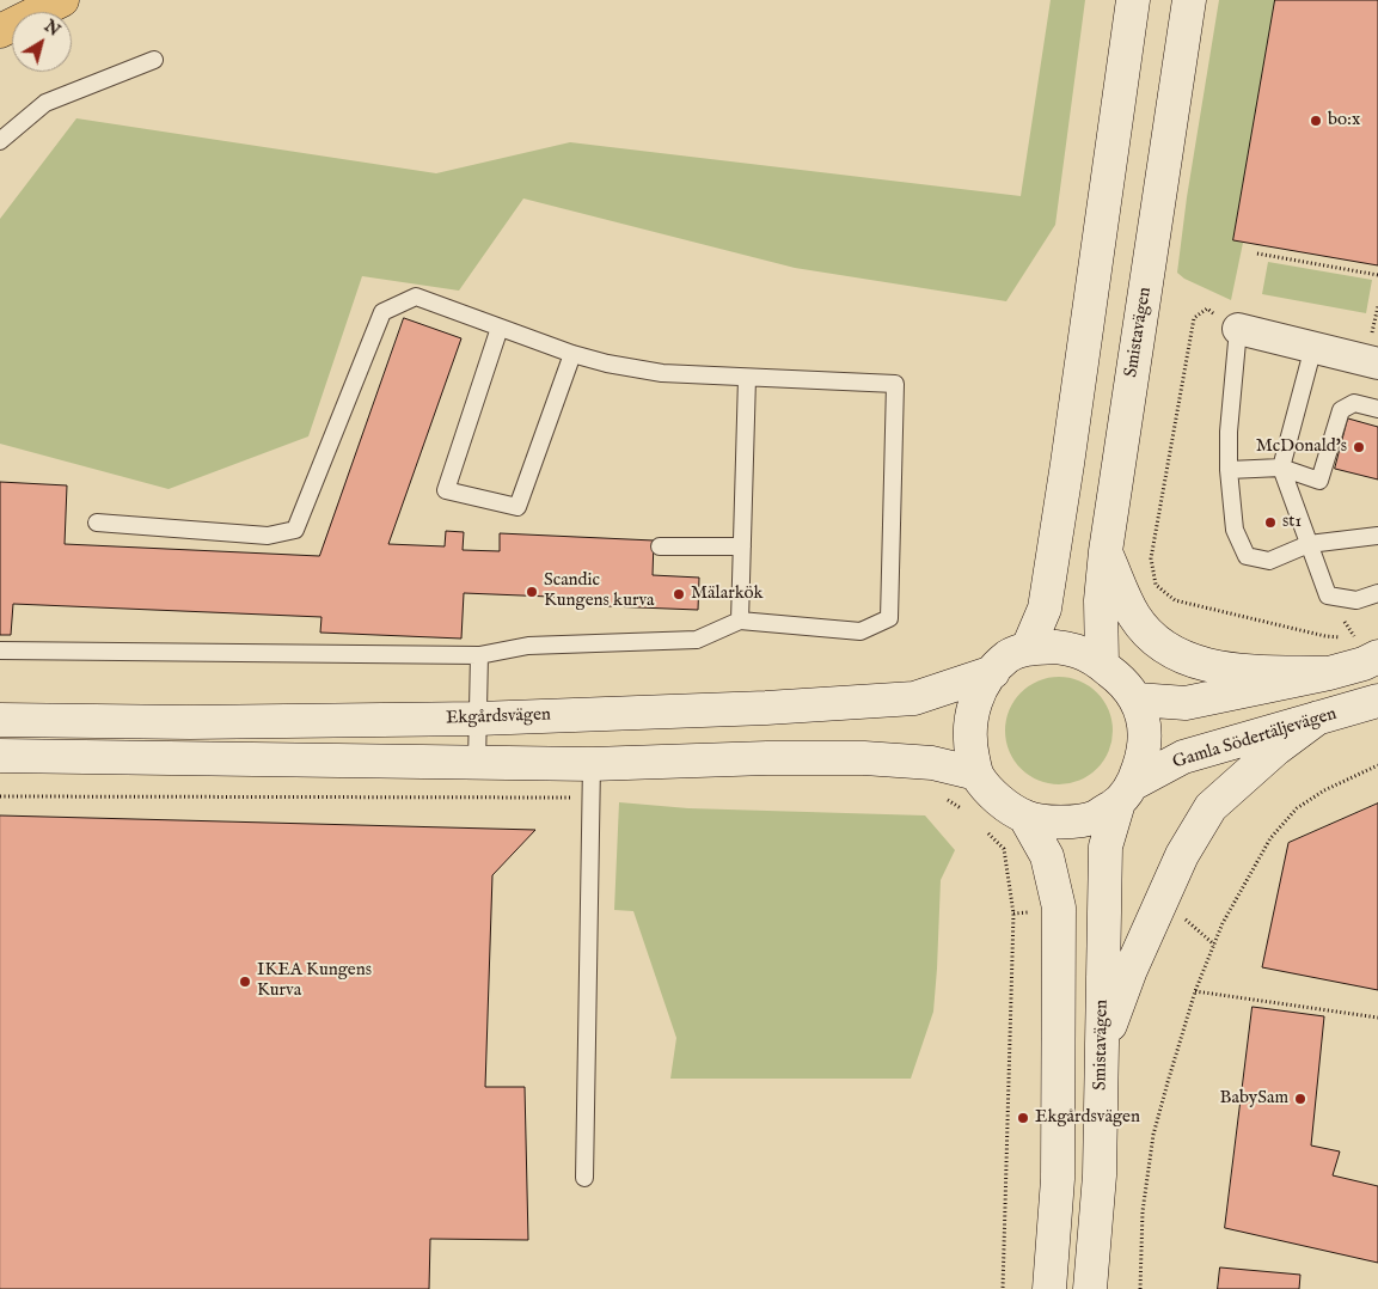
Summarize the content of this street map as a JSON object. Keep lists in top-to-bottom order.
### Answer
{
  "streets": {
    "main road": ["Smistavägen", "Ekgårdsvägen", "Gamla Södertäljevägen"]
  },
  "crossings": [
    ["Smistavägen", "Ekgårdsvägen"],
    ["Smistavägen", "Gamla Södertäljevägen"],
    ["Ekgårdsvägen", "Gamla Södertäljevägen"]
  ],
  "places": [
    "bo:x",
    "McDonald's",
    "st1",
    "Scandic Kungens kurva",
    "Mälarkök",
    "IKEA Kungens Kurva",
    "BabySam",
    "Ekgårdsvägen"
  ],
  "north": "top right"
}
